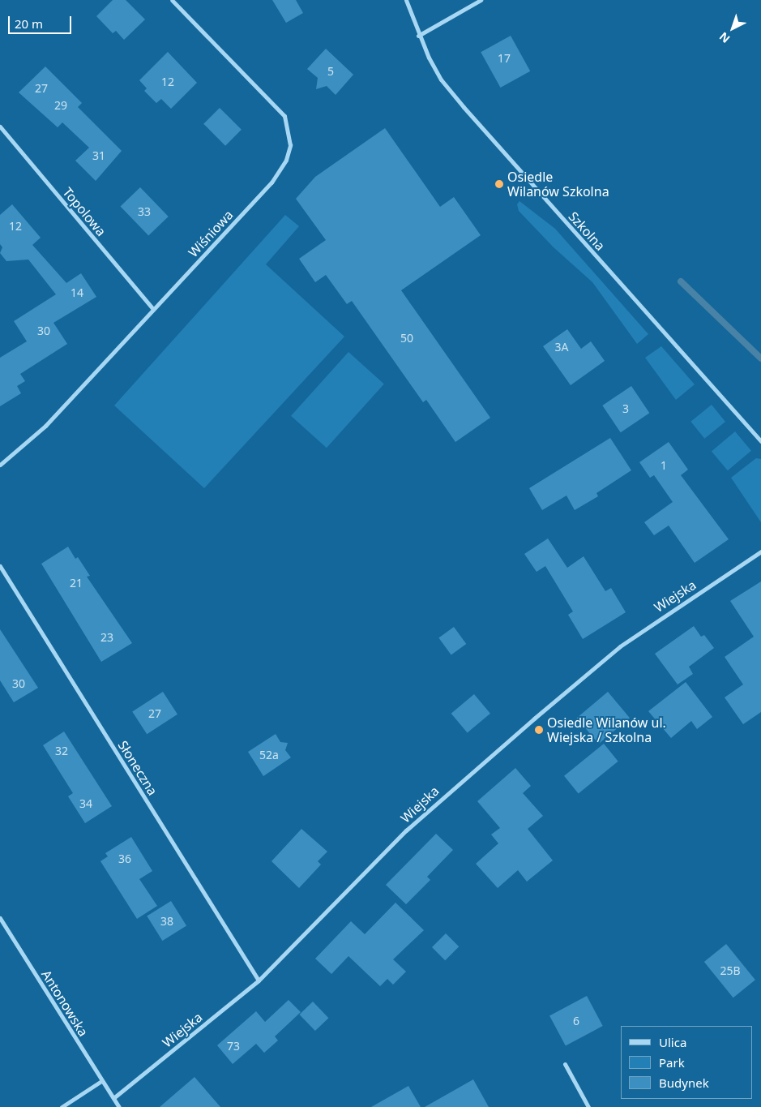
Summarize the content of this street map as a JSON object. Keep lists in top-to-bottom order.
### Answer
{
  "streets": {
    "street": [
      "Topolowa",
      "Szkolna",
      "Wiśniowa",
      "Wiejska",
      "Słoneczna",
      "Antonowska"
    ]
  },
  "crossings": [
    ["Topolowa", "Wiśniowa"],
    ["Wiejska", "Słoneczna"],
    ["Wiejska", "Antonowska"]
  ],
  "places": ["Osiedle Wilanów Szkolna", "Osiedle Wilanów ul. Wiejska / Szkolna"],
  "house_numbers": [
    "17",
    "5",
    "12",
    "27",
    "29",
    "31",
    "33",
    "12",
    "14",
    "30",
    "50",
    "3A",
    "3",
    "1",
    "21",
    "23",
    "30",
    "27",
    "32",
    "52a",
    "34",
    "36",
    "38",
    "25B",
    "6",
    "73"
  ],
  "legend": ["Ulica", "Park", "Budynek"],
  "scale_bar": "20 m",
  "north": "bottom left"
}
